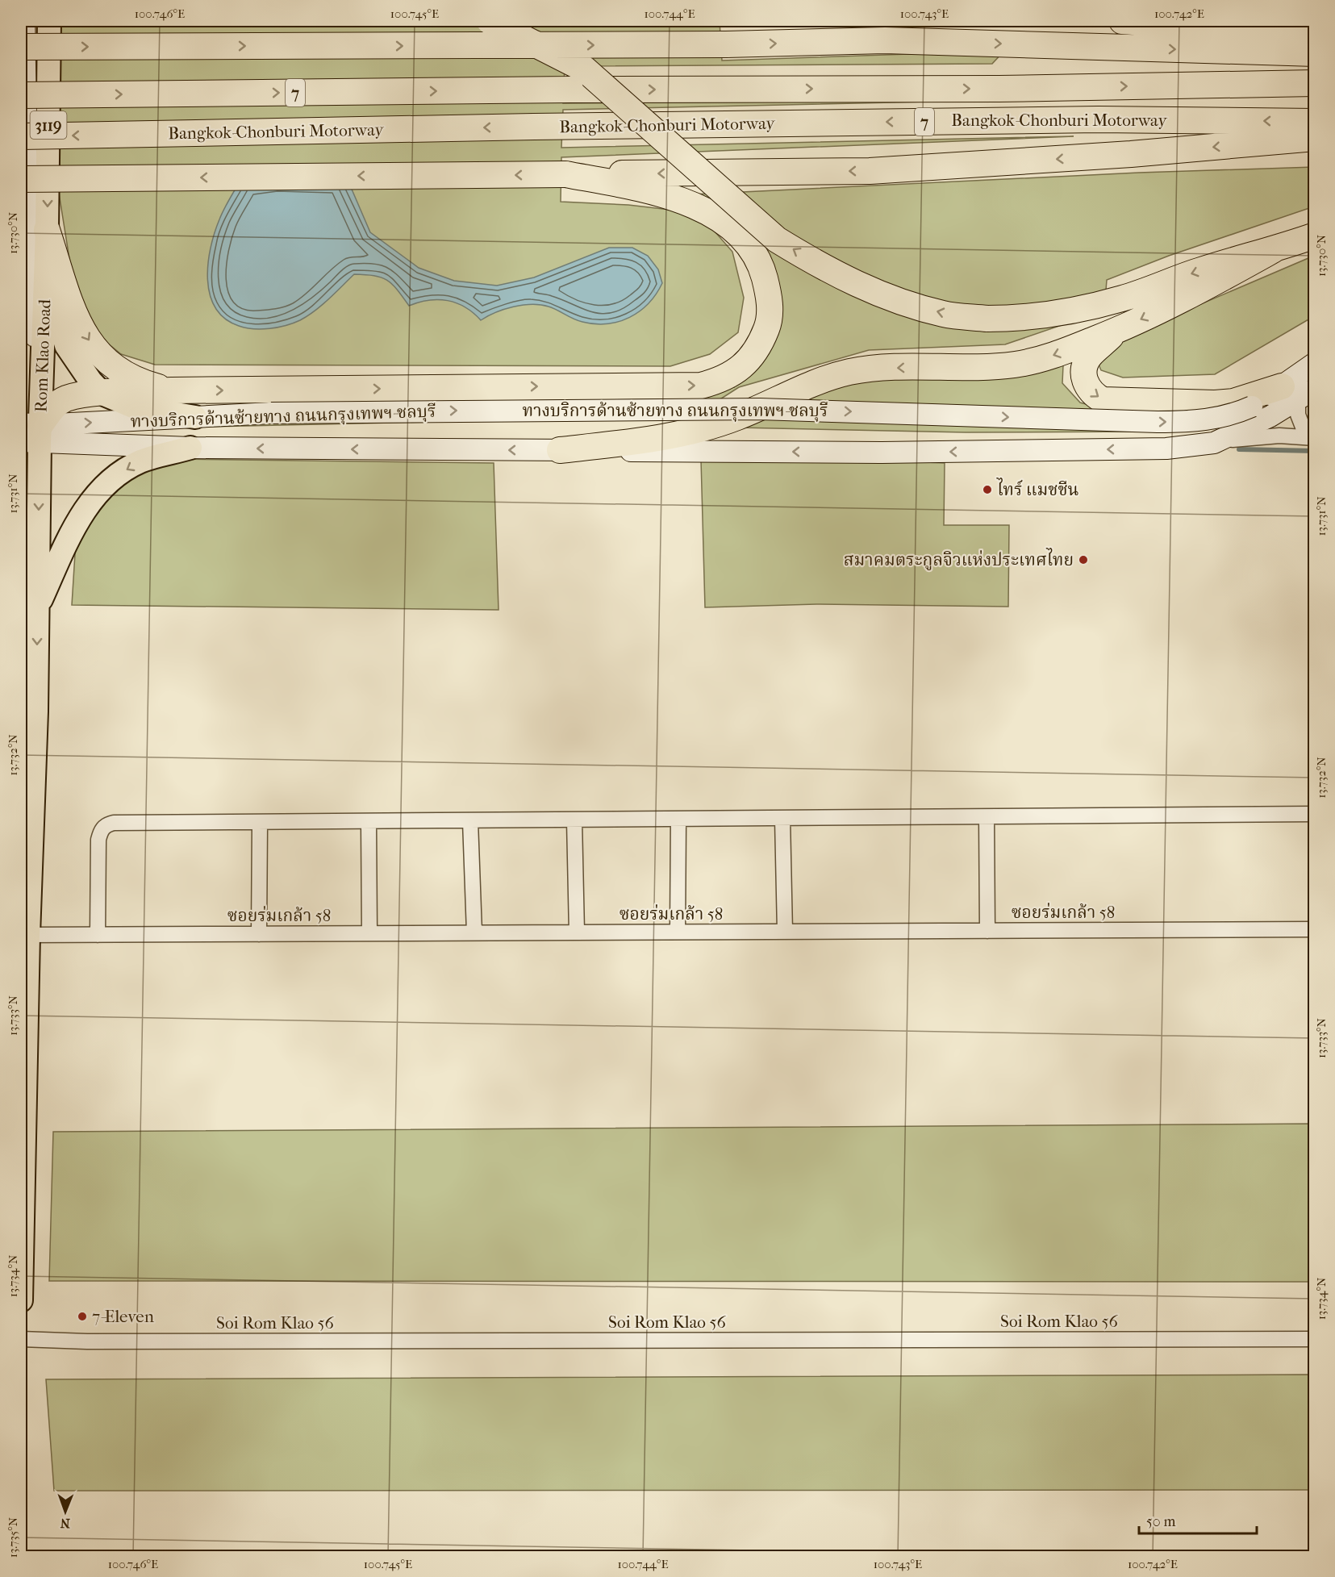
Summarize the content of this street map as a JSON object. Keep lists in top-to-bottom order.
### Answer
{
  "streets": {
    "highway": ["7", "Bangkok-Chonburi Motorway"],
    "main road": ["3119", "Rom Klao Road", "ทางบริการด้านซ้ายทาง ถนนกรุงเทพฯ-ชลบุรี"],
    "street": ["ซอยร่มเกล้า 58", "Soi Rom Klao 56"]
  },
  "crossings": [
    ["Rom Klao Road", "ทางบริการด้านซ้ายทาง ถนนกรุงเทพฯ-ชลบุรี"],
    ["Rom Klao Road", "ซอยร่มเกล้า 58"]
  ],
  "one_way": ["Rom Klao Road"],
  "places": ["ไทร์ แมชชีน", "สมาคมตระกูลจิวแห่งประเทศไทย", "7-Eleven"],
  "scale_bar": "50 m",
  "north": "bottom",
  "coordinates": [
    "100.746°E",
    "100.745°E",
    "100.744°E",
    "100.743°E",
    "100.742°E",
    "13.730°N",
    "13.731°N",
    "13.732°N",
    "13.733°N",
    "13.734°N",
    "13.735°N"
  ]
}
